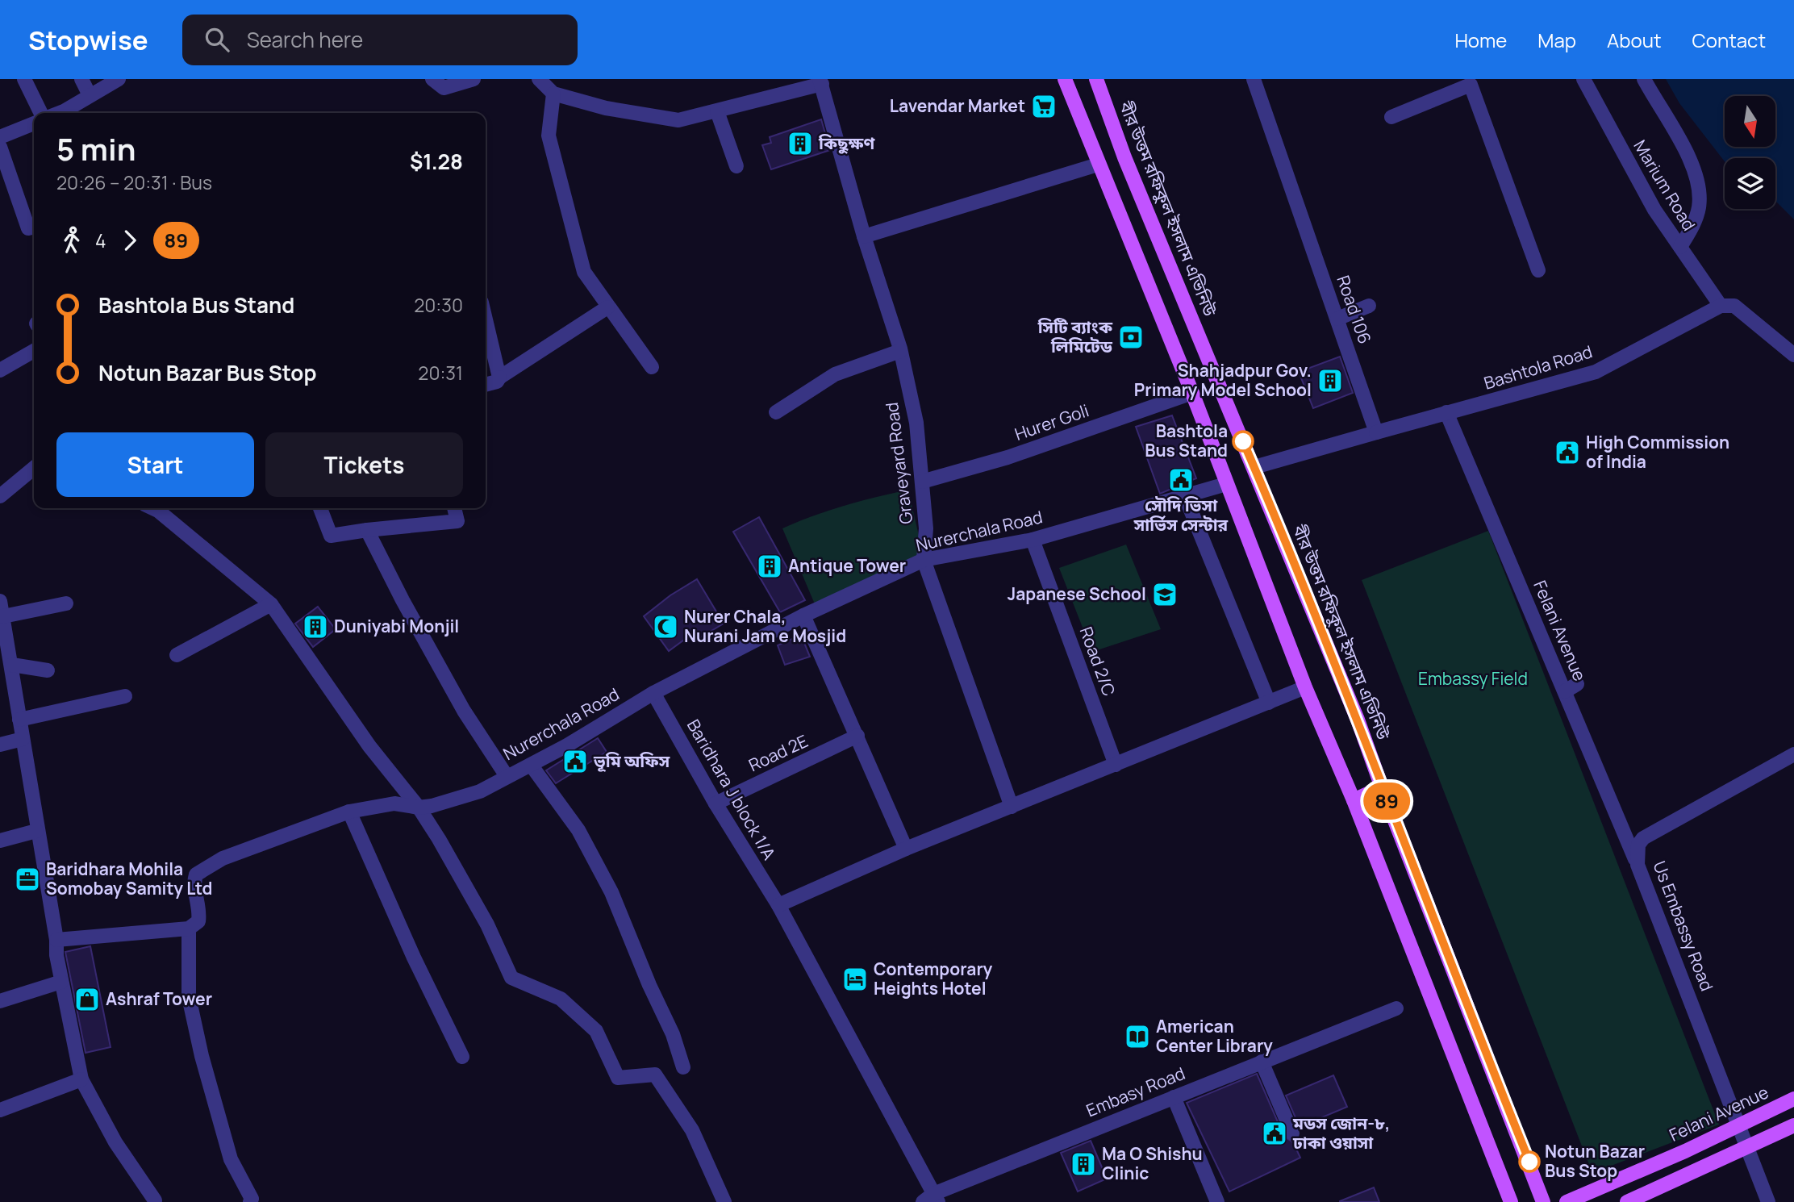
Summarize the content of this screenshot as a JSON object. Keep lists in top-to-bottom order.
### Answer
{
  "streets": {
    "main road": ["বীর উত্তম রফিকুল ইসলাম এভিনিউ", "Felani Avenue"],
    "street": [
      "Marium Road",
      "Road 106",
      "Bashtola Road",
      "Hurer Goli",
      "Graveyard Road",
      "Nurerchala Road",
      "Road 2/C",
      "Road 2E",
      "Baridhara J block 1/A",
      "Us Embassy Road",
      "Embasy Road"
    ]
  },
  "crossings": [
    ["Marium Road", "Bashtola Road"],
    ["Road 106", "Bashtola Road"],
    ["Bashtola Road", "Felani Avenue"],
    ["Hurer Goli", "Graveyard Road"],
    ["Graveyard Road", "Nurerchala Road"],
    ["Nurerchala Road", "Road 2/C"],
    ["Nurerchala Road", "Baridhara J block 1/A"],
    ["Felani Avenue", "Us Embassy Road"],
    ["Road 2E", "Baridhara J block 1/A"],
    ["Baridhara J block 1/A", "Embasy Road"]
  ],
  "parks": ["Embassy Field"],
  "places": {
    "supermarket": ["Lavendar Market"],
    "building": [
      "কিছুক্ষণ",
      "Shahjadpur Gov. Primary Model School",
      "Antique Tower",
      "Duniyabi Monjil",
      "Ma O Shishu Clinic"
    ],
    "bank": ["সিটি ব্যাংক লিমিটেড"],
    "other": ["Bashtola Bus Stand", "Notun Bazar Bus Stop"],
    "public building": [
      "High Commission of India",
      "সৌদি ভিসা সার্ভিস সেন্টার",
      "ভূমি অফিস",
      "মডস জোন-৮, ঢাকা ওয়াসা"
    ],
    "school or university": ["Japanese School"],
    "mosque": ["Nurer Chala, Nurani Jam e Mosjid"],
    "office": ["Baridhara Mohila Somobay Samity Ltd"],
    "hotel": ["Contemporary Heights Hotel"],
    "shop": ["Ashraf Tower"],
    "library": ["American Center Library"]
  },
  "lines": ["bus line 89"],
  "north": "bottom",
  "page": {
    "header": "Stopwise",
    "search": "Search here",
    "nav": [
      "Home",
      "Map",
      "About",
      "Contact"
    ],
    "on_map": "89",
    "heading": ["5 min", "20:26 – 20:31 · Bus", "$1.28"],
    "legs": ["4", "89"],
    "list": [
      {
        "name": "Bashtola Bus Stand",
        "value": "20:30"
      },
      {
        "name": "Notun Bazar Bus Stop",
        "value": "20:31"
      }
    ],
    "buttons": ["Start", "Tickets"]
  }
}
